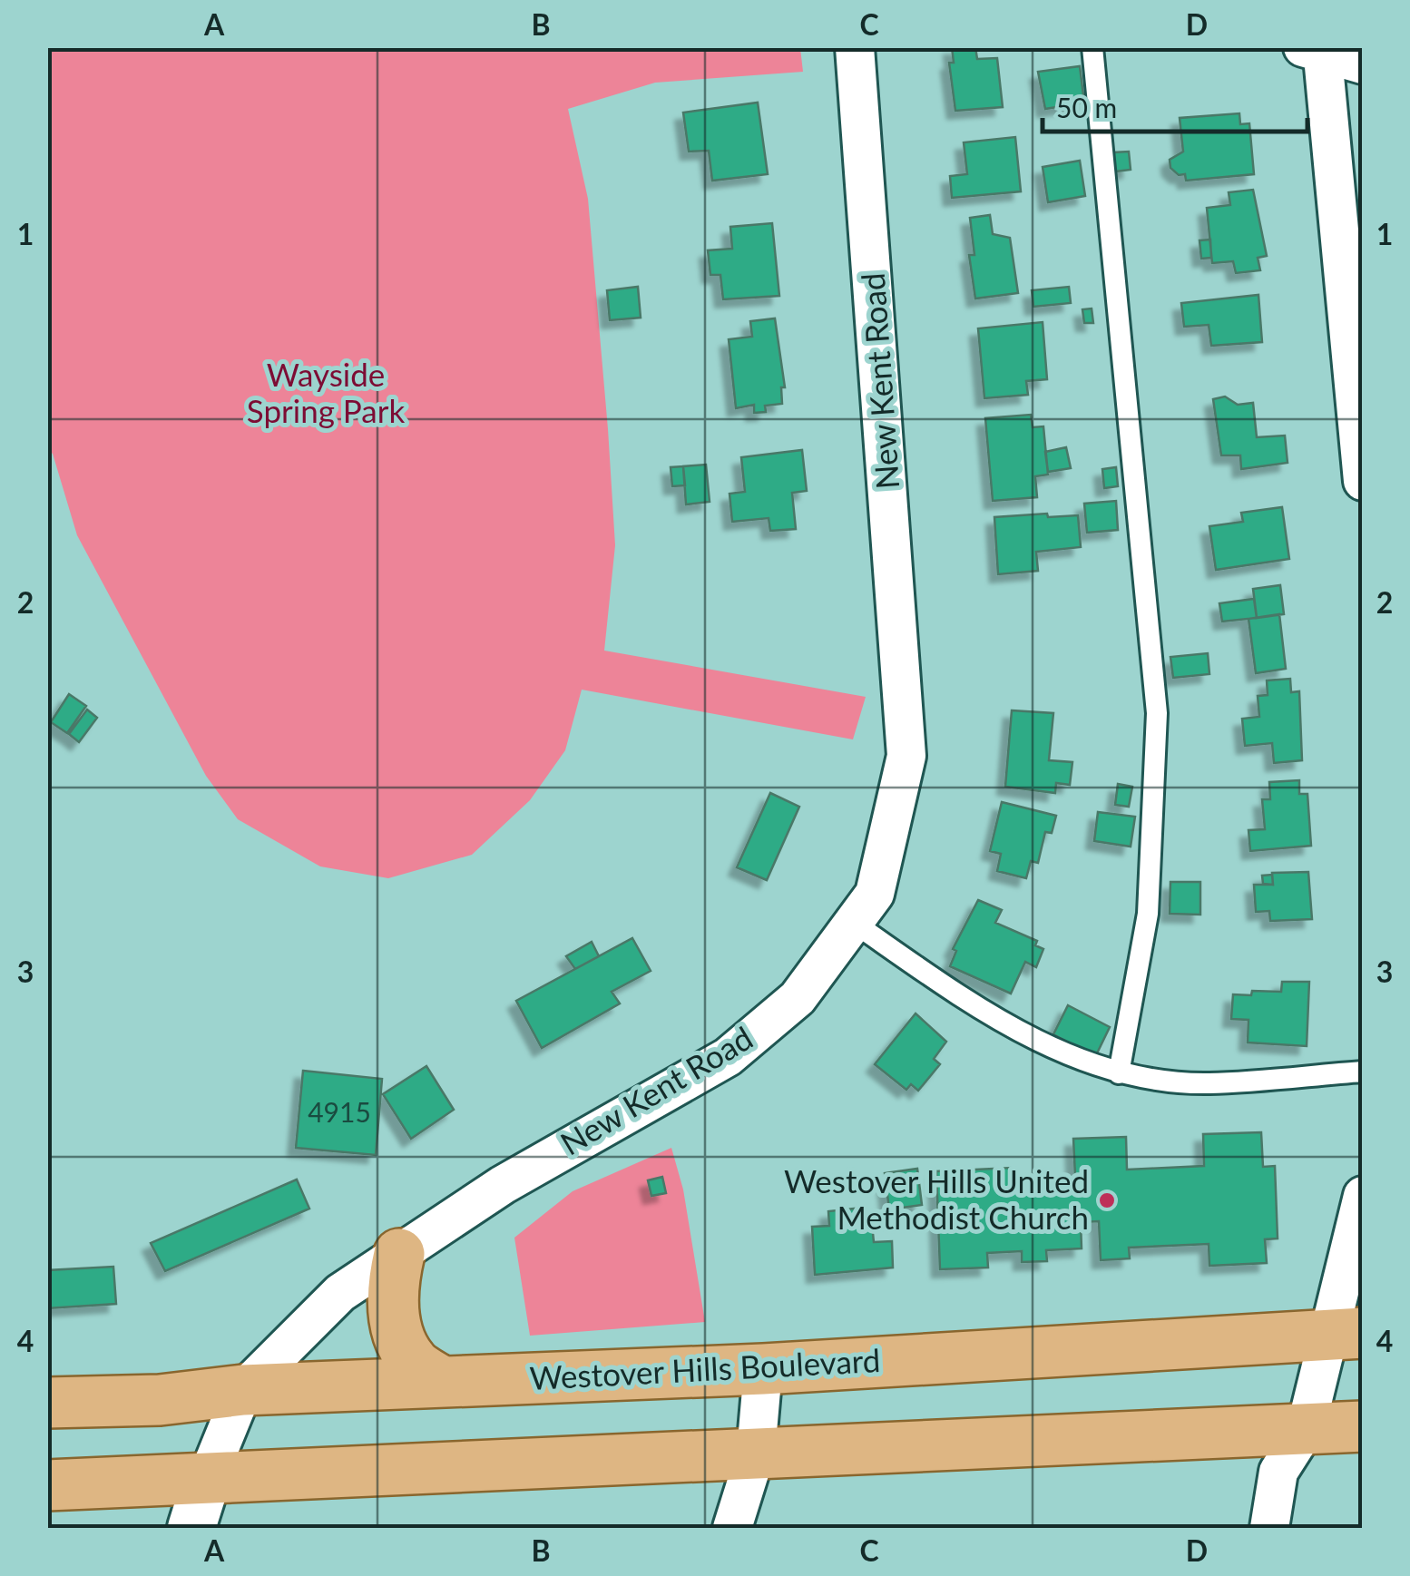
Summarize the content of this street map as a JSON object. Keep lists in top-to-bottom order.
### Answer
{
  "streets": {
    "main road": ["Westover Hills Boulevard"],
    "street": ["New Kent Road"]
  },
  "crossings": [
    ["New Kent Road", "Westover Hills Boulevard"]
  ],
  "parks": ["Wayside Spring Park"],
  "places": ["Westover Hills United Methodist Church"],
  "house_numbers": ["4915"],
  "scale_bar": "50 m",
  "grid": {
    "columns": [
      "A",
      "B",
      "C",
      "D"
    ],
    "rows": [
      "1",
      "2",
      "3",
      "4"
    ]
  }
}
